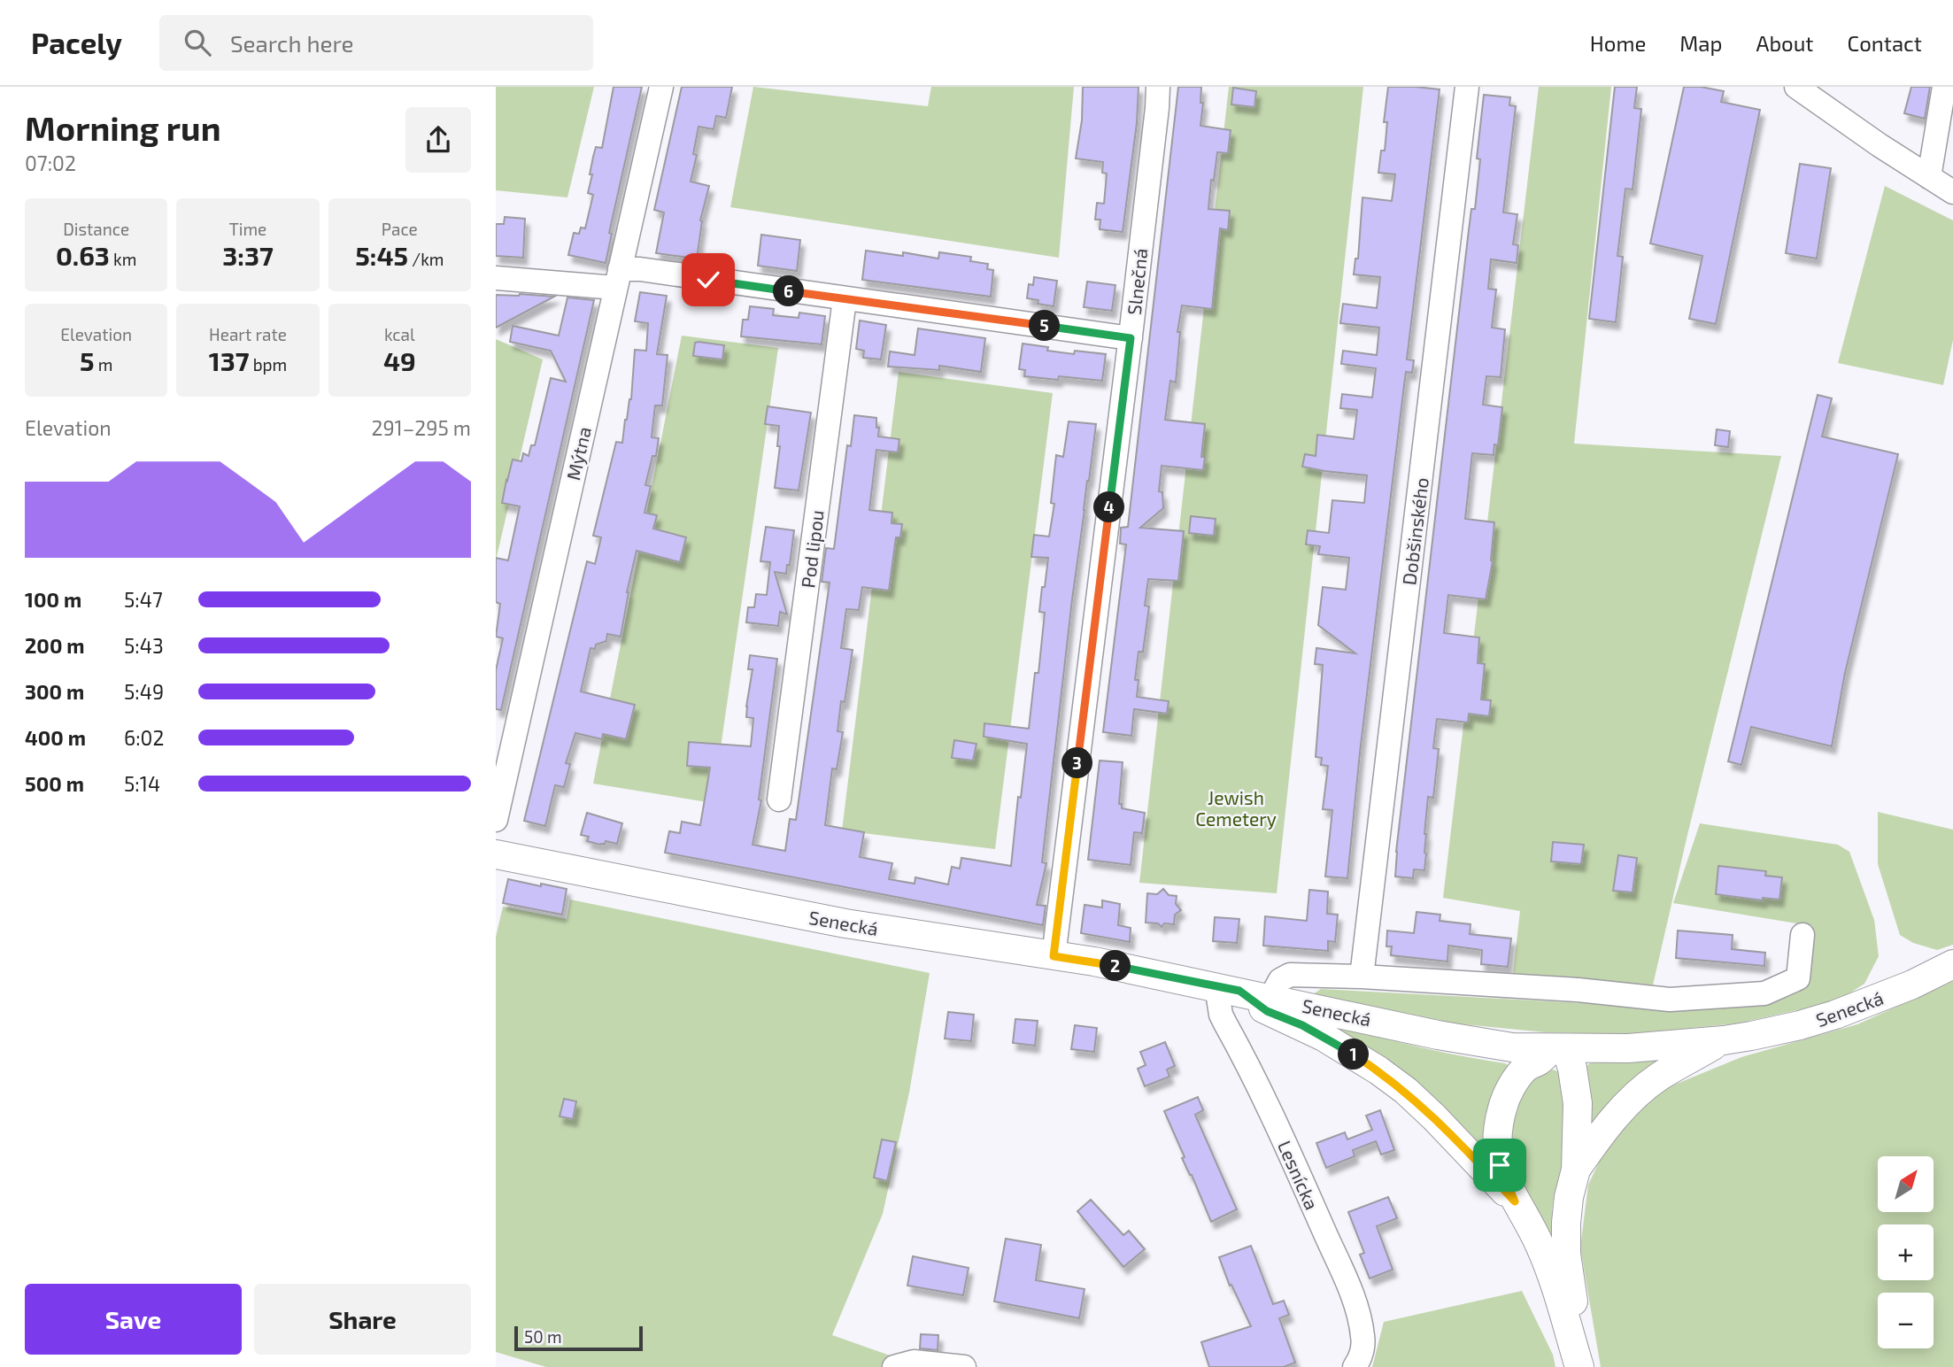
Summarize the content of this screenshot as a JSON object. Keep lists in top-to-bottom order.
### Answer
{
  "streets": {
    "main road": ["Senecká"],
    "street": [
      "Slnečná",
      "Mýtna",
      "Dobšinského",
      "Pod lipou",
      "Lesnícka"
    ]
  },
  "crossings": [
    ["Slnečná", "Senecká"],
    ["Senecká", "Lesnícka"]
  ],
  "parks": ["Jewish Cemetery"],
  "scale_bar": "50 m",
  "north": "top right",
  "page": {
    "header": "Pacely",
    "search": "Search here",
    "nav": [
      "Home",
      "Map",
      "About",
      "Contact"
    ],
    "heading": ["Morning run", "07:02"],
    "stats": [
      ["Distance", "0.63 km"],
      ["Time", "3:37"],
      ["Pace", "5:45 /km"],
      ["Elevation", "5 m"],
      ["Heart rate", "137 bpm"],
      ["kcal", "49"]
    ],
    "pins": [
      "6",
      "5",
      "4",
      "3",
      "2",
      "1"
    ],
    "chart": ["Elevation", "291–295 m"],
    "list": [
      {
        "name": "100 m",
        "note": "5:47"
      },
      {
        "name": "200 m",
        "note": "5:43"
      },
      {
        "name": "300 m",
        "note": "5:49"
      },
      {
        "name": "400 m",
        "note": "6:02"
      },
      {
        "name": "500 m",
        "note": "5:14"
      }
    ],
    "map_buttons": ["+", "−"],
    "buttons": ["Save", "Share"],
    "scale": "50 m"
  }
}
